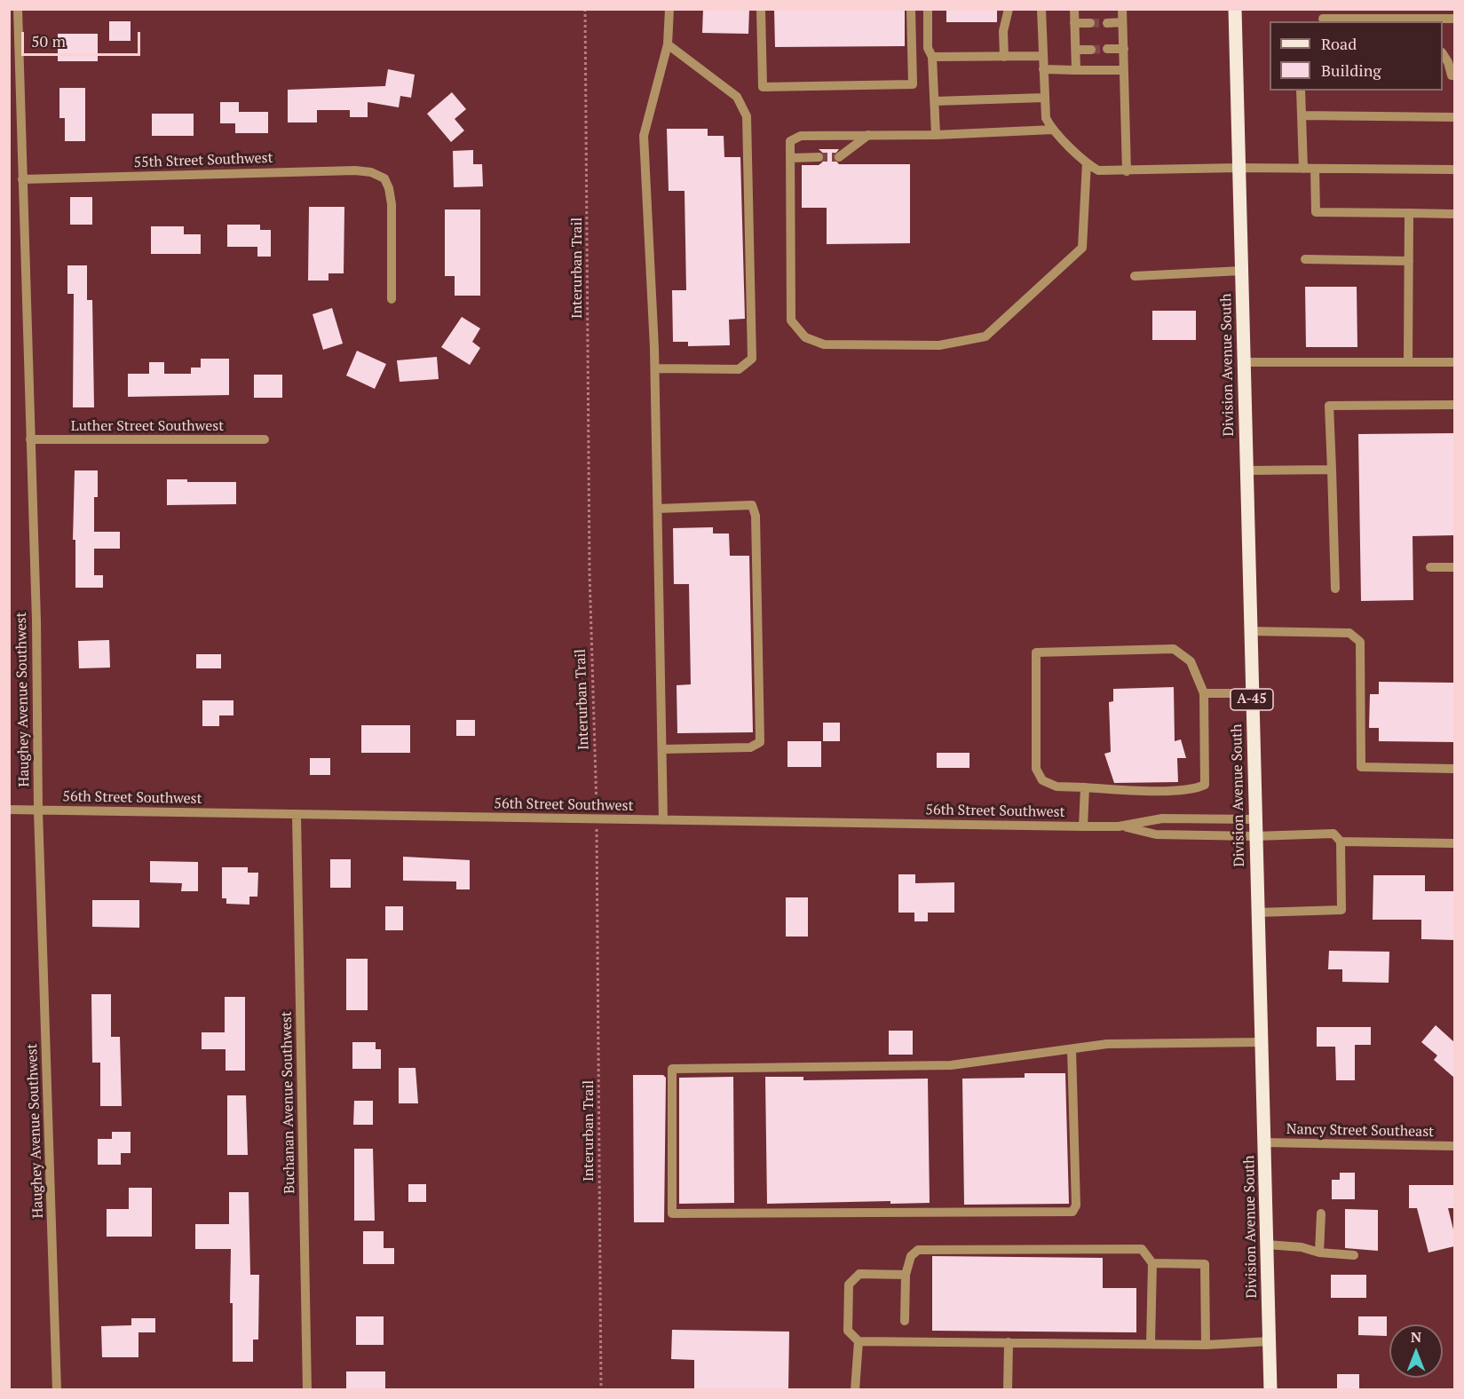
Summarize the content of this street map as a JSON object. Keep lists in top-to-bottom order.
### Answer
{
  "streets": {
    "main road": ["Division Avenue South", "A-45"],
    "street": [
      "55th Street Southwest",
      "Luther Street Southwest",
      "Haughey Avenue Southwest",
      "56th Street Southwest",
      "Buchanan Avenue Southwest",
      "Nancy Street Southeast"
    ],
    "path": ["Interurban Trail"]
  },
  "crossings": [
    ["55th Street Southwest", "Haughey Avenue Southwest"],
    ["Interurban Trail", "56th Street Southwest"],
    ["Division Avenue South", "56th Street Southwest"],
    ["Division Avenue South", "Nancy Street Southeast"],
    ["Luther Street Southwest", "Haughey Avenue Southwest"],
    ["Haughey Avenue Southwest", "56th Street Southwest"],
    ["56th Street Southwest", "Buchanan Avenue Southwest"]
  ],
  "legend": ["Road", "Building"],
  "scale_bar": "50 m",
  "north": "top"
}
